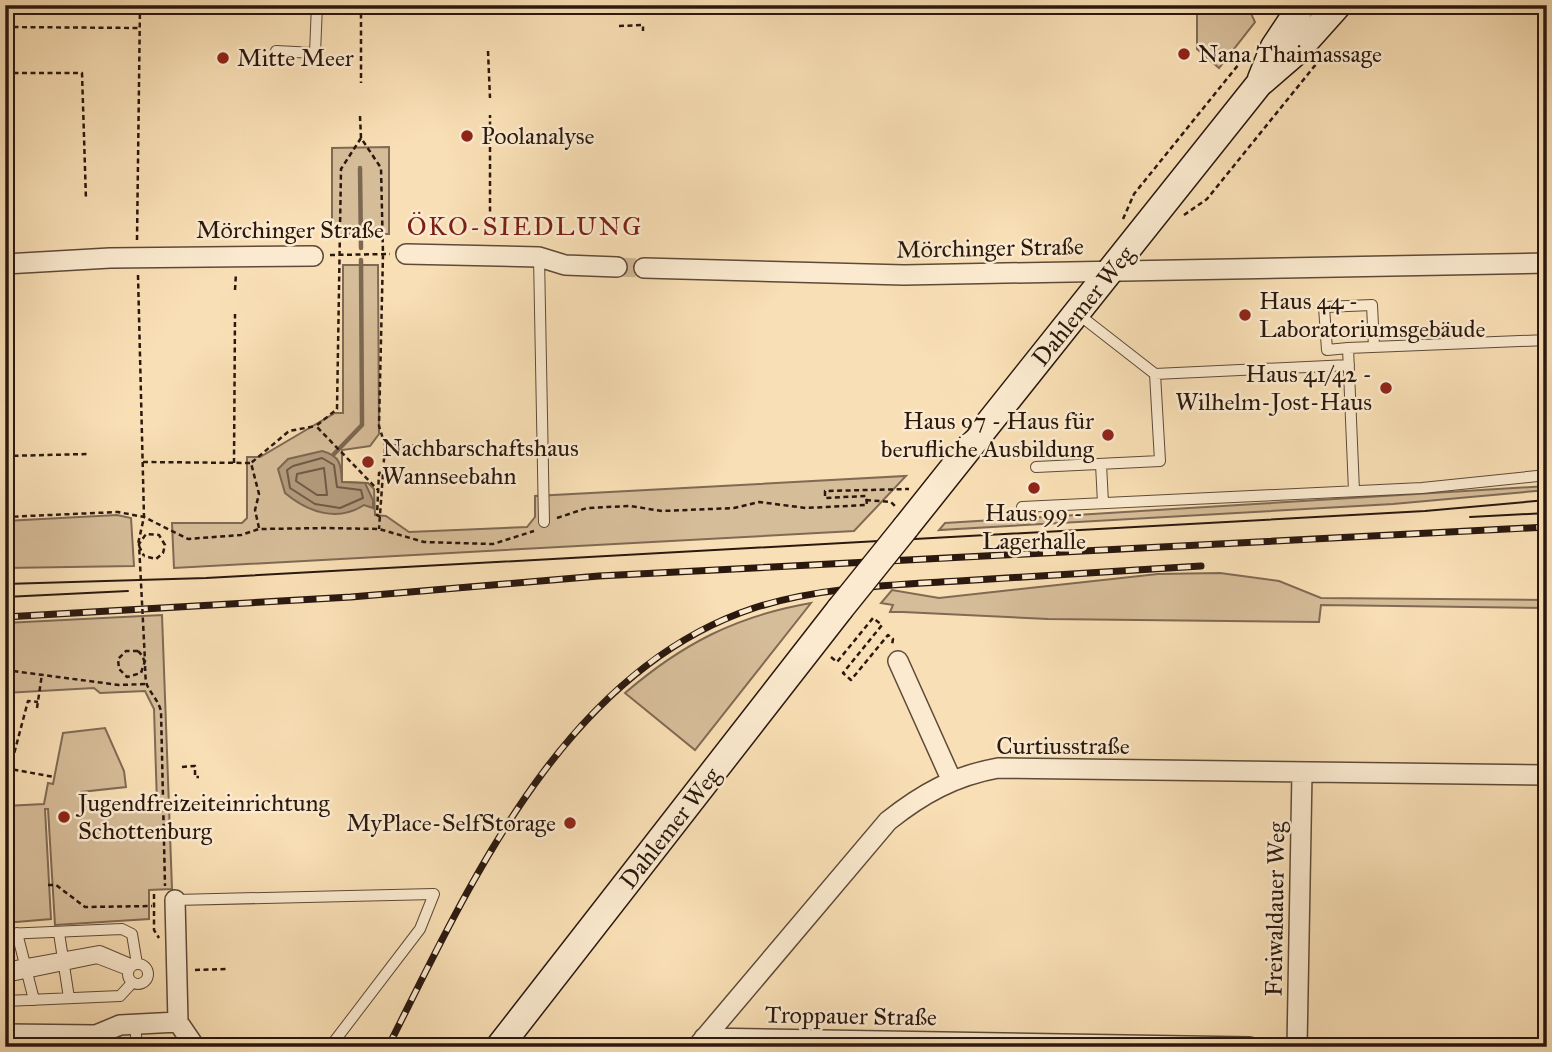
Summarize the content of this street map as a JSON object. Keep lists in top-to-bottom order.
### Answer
{
  "streets": {
    "main road": ["Dahlemer Weg"],
    "street": [
      "Mörchinger Straße",
      "Curtiusstraße",
      "Freiwaldauer Weg",
      "Troppauer Straße"
    ]
  },
  "crossings": [
    ["Mörchinger Straße", "Dahlemer Weg"],
    ["Curtiusstraße", "Freiwaldauer Weg"],
    ["Curtiusstraße", "Troppauer Straße"]
  ],
  "districts": ["ÖKO-SIEDLUNG"],
  "places": [
    "Nana Thaimassage",
    "Mitte Meer",
    "Poolanalyse",
    "Haus 44 - Laboratoriumsgebäude",
    "Haus 41/42 - Wilhelm-Jost-Haus",
    "Haus 97 - Haus für berufliche Ausbildung",
    "Nachbarschaftshaus Wannseebahn",
    "Haus 99 - Lagerhalle",
    "Jugendfreizeiteinrichtung Schottenburg",
    "MyPlace-SelfStorage"
  ]
}
